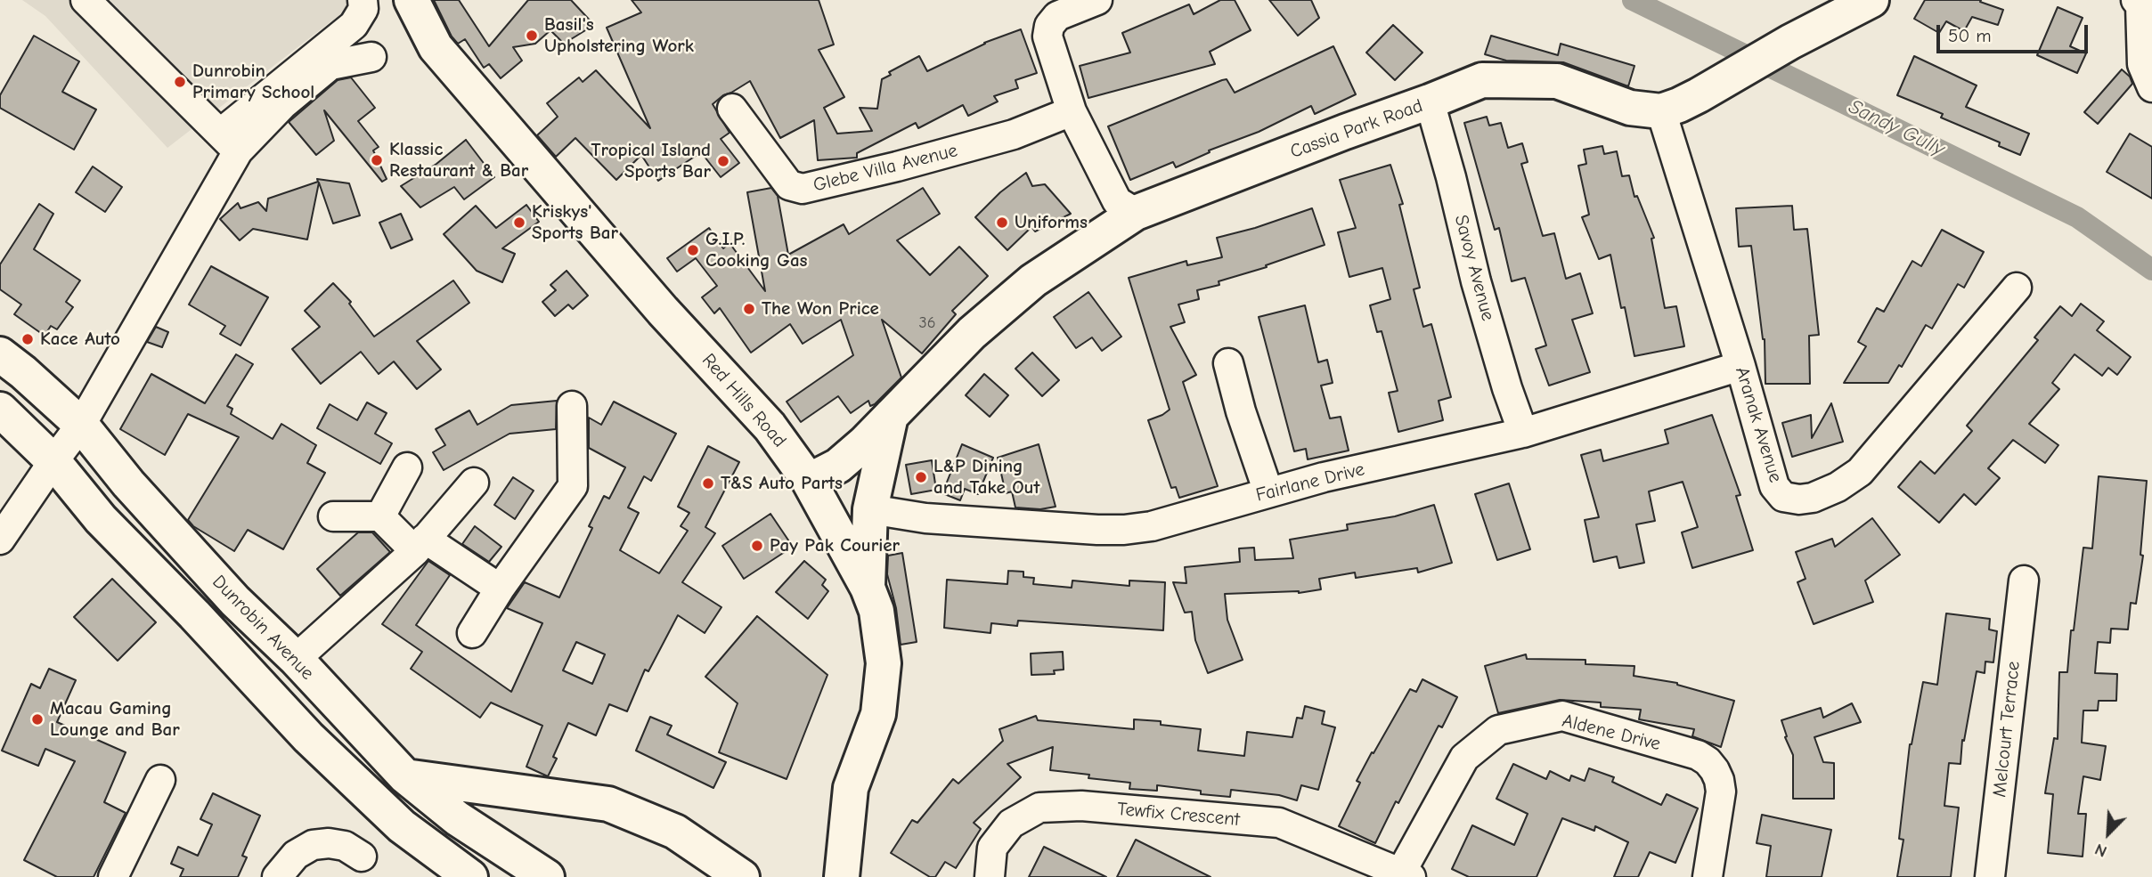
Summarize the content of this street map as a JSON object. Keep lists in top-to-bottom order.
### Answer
{
  "streets": {
    "main road": ["Cassia Park Road", "Red Hills Road", "Dunrobin Avenue"],
    "street": [
      "Glebe Villa Avenue",
      "Savoy Avenue",
      "Aranak Avenue",
      "Fairlane Drive",
      "Melcourt Terrace",
      "Aldene Drive",
      "Tewfix Crescent"
    ]
  },
  "crossings": [
    ["Cassia Park Road", "Savoy Avenue"],
    ["Cassia Park Road", "Red Hills Road"],
    ["Cassia Park Road", "Aranak Avenue"],
    ["Savoy Avenue", "Fairlane Drive"],
    ["Aranak Avenue", "Fairlane Drive"],
    ["Aldene Drive", "Tewfix Crescent"]
  ],
  "water": ["Sandy Gully"],
  "places": [
    "Basil's Upholstering Work",
    "Dunrobin Primary School",
    "Klassic Restaurant & Bar",
    "Tropical Island Sports Bar",
    "Kriskys' Sports Bar",
    "Uniforms",
    "G.I.P. Cooking Gas",
    "The Won Price",
    "Kace Auto",
    "L&P Dining and Take Out",
    "T&S Auto Parts",
    "Pay Pak Courier",
    "Macau Gaming Lounge and Bar"
  ],
  "house_numbers": ["36"],
  "scale_bar": "50 m",
  "north": "bottom left"
}
